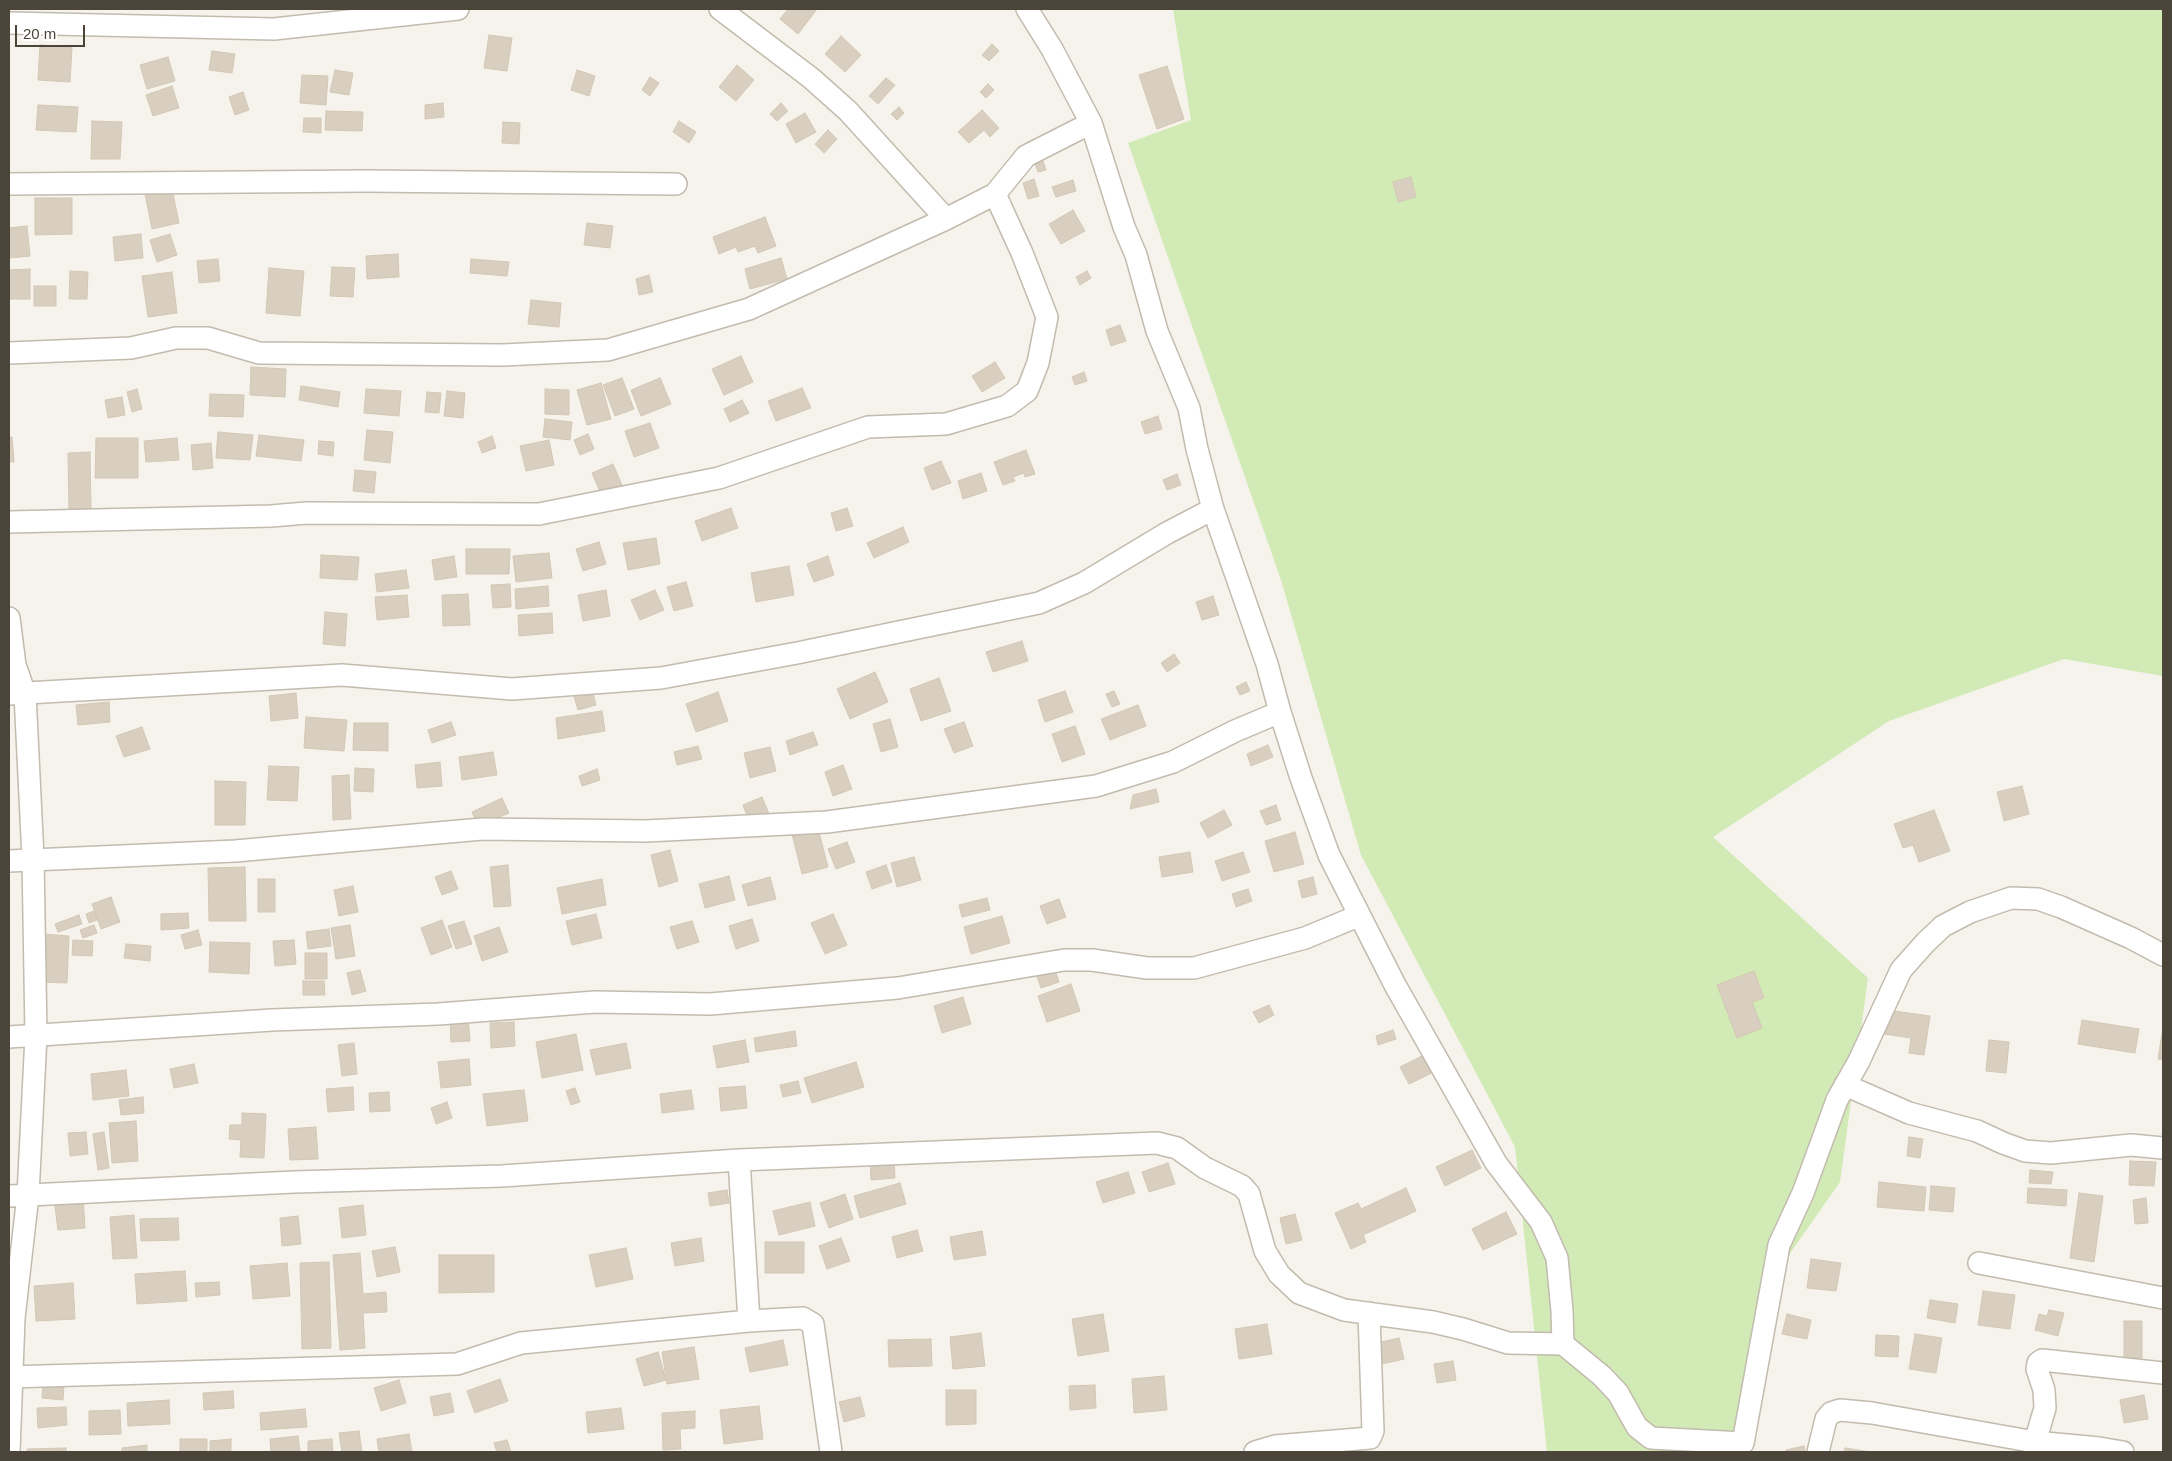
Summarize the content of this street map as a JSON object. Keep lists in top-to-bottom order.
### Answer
{
  "scale_bar": "20 m"
}
